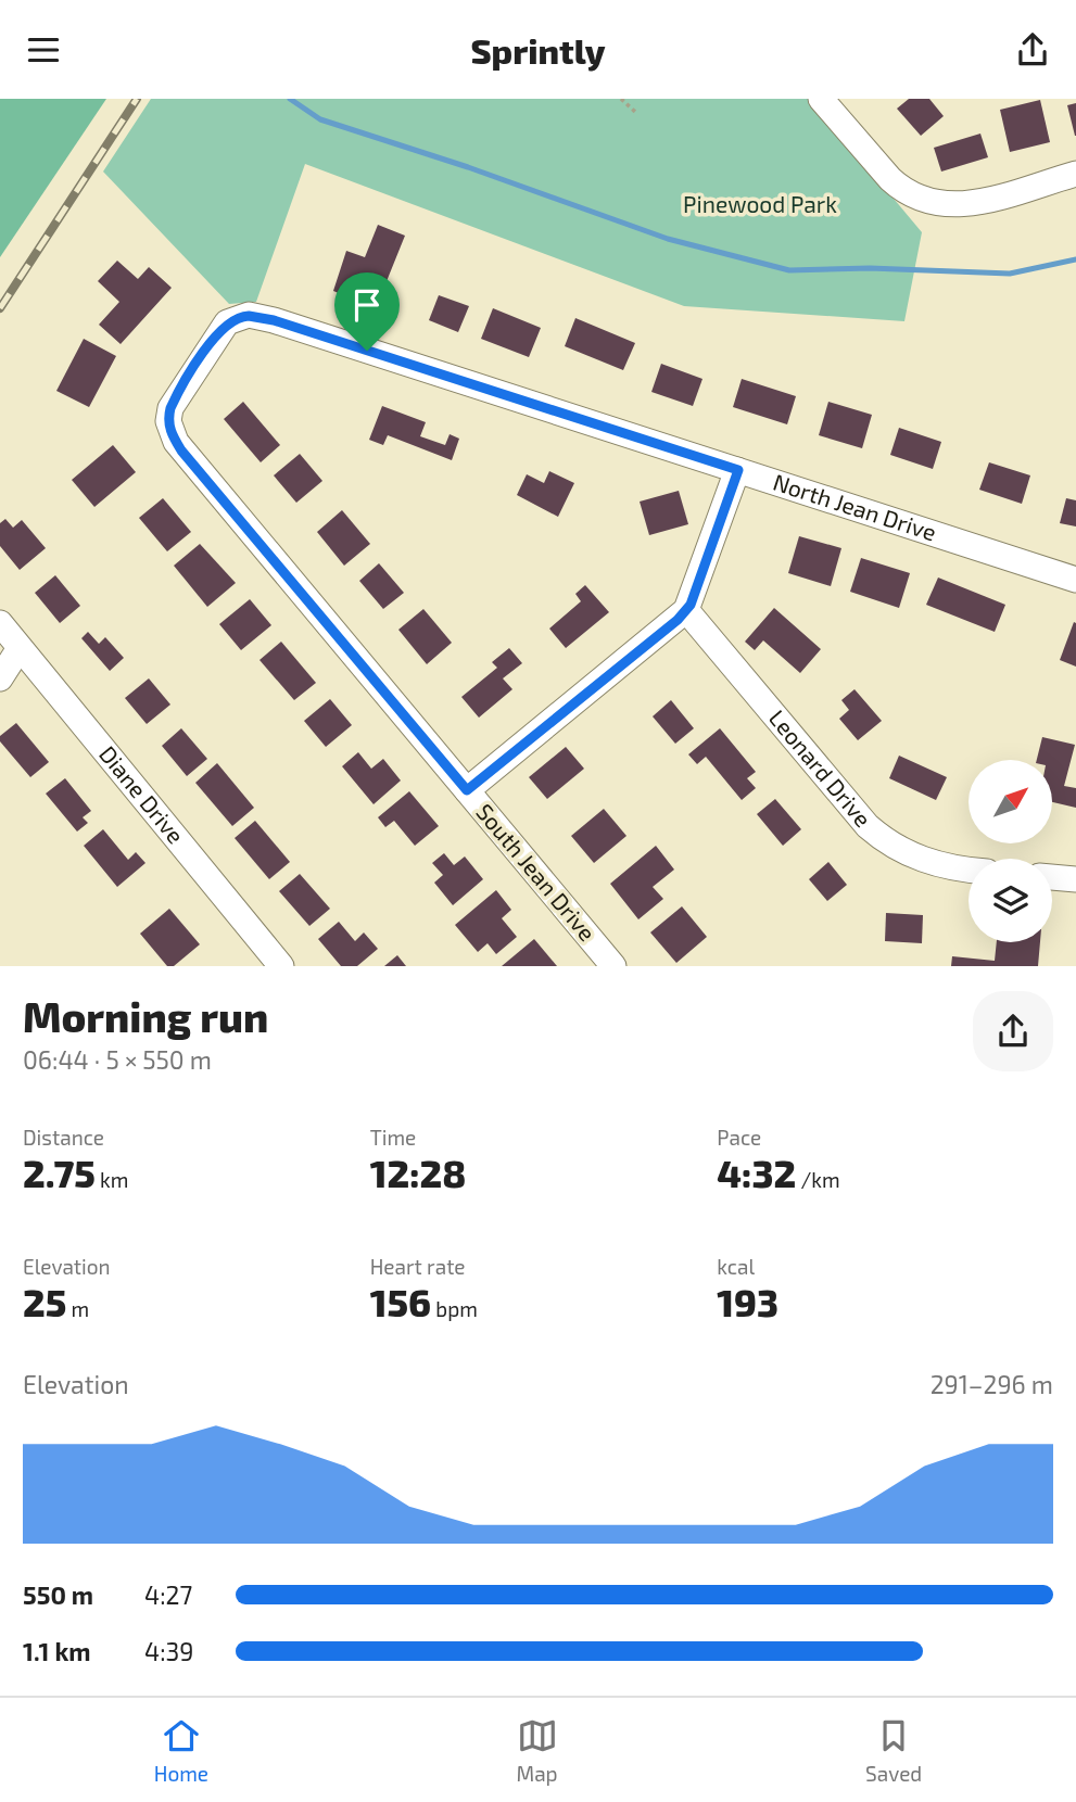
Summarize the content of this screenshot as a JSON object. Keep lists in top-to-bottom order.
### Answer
{
  "streets": {
    "street": [
      "North Jean Drive",
      "Leonard Drive",
      "Diane Drive",
      "South Jean Drive"
    ]
  },
  "crossings": [
    ["North Jean Drive", "South Jean Drive"]
  ],
  "parks": ["Pinewood Park"],
  "north": "top right",
  "page": {
    "header": "Sprintly",
    "heading": ["Morning run", "06:44 · 5 × 550 m"],
    "stats": [
      ["Distance", "2.75 km"],
      ["Time", "12:28"],
      ["Pace", "4:32 /km"],
      ["Elevation", "25 m"],
      ["Heart rate", "156 bpm"],
      ["kcal", "193"]
    ],
    "chart": ["Elevation", "291–296 m"],
    "list": [
      {
        "name": "550 m",
        "note": "4:27"
      },
      {
        "name": "1.1 km",
        "note": "4:39"
      }
    ],
    "tabs": ["Home", "Map", "Saved"]
  }
}
